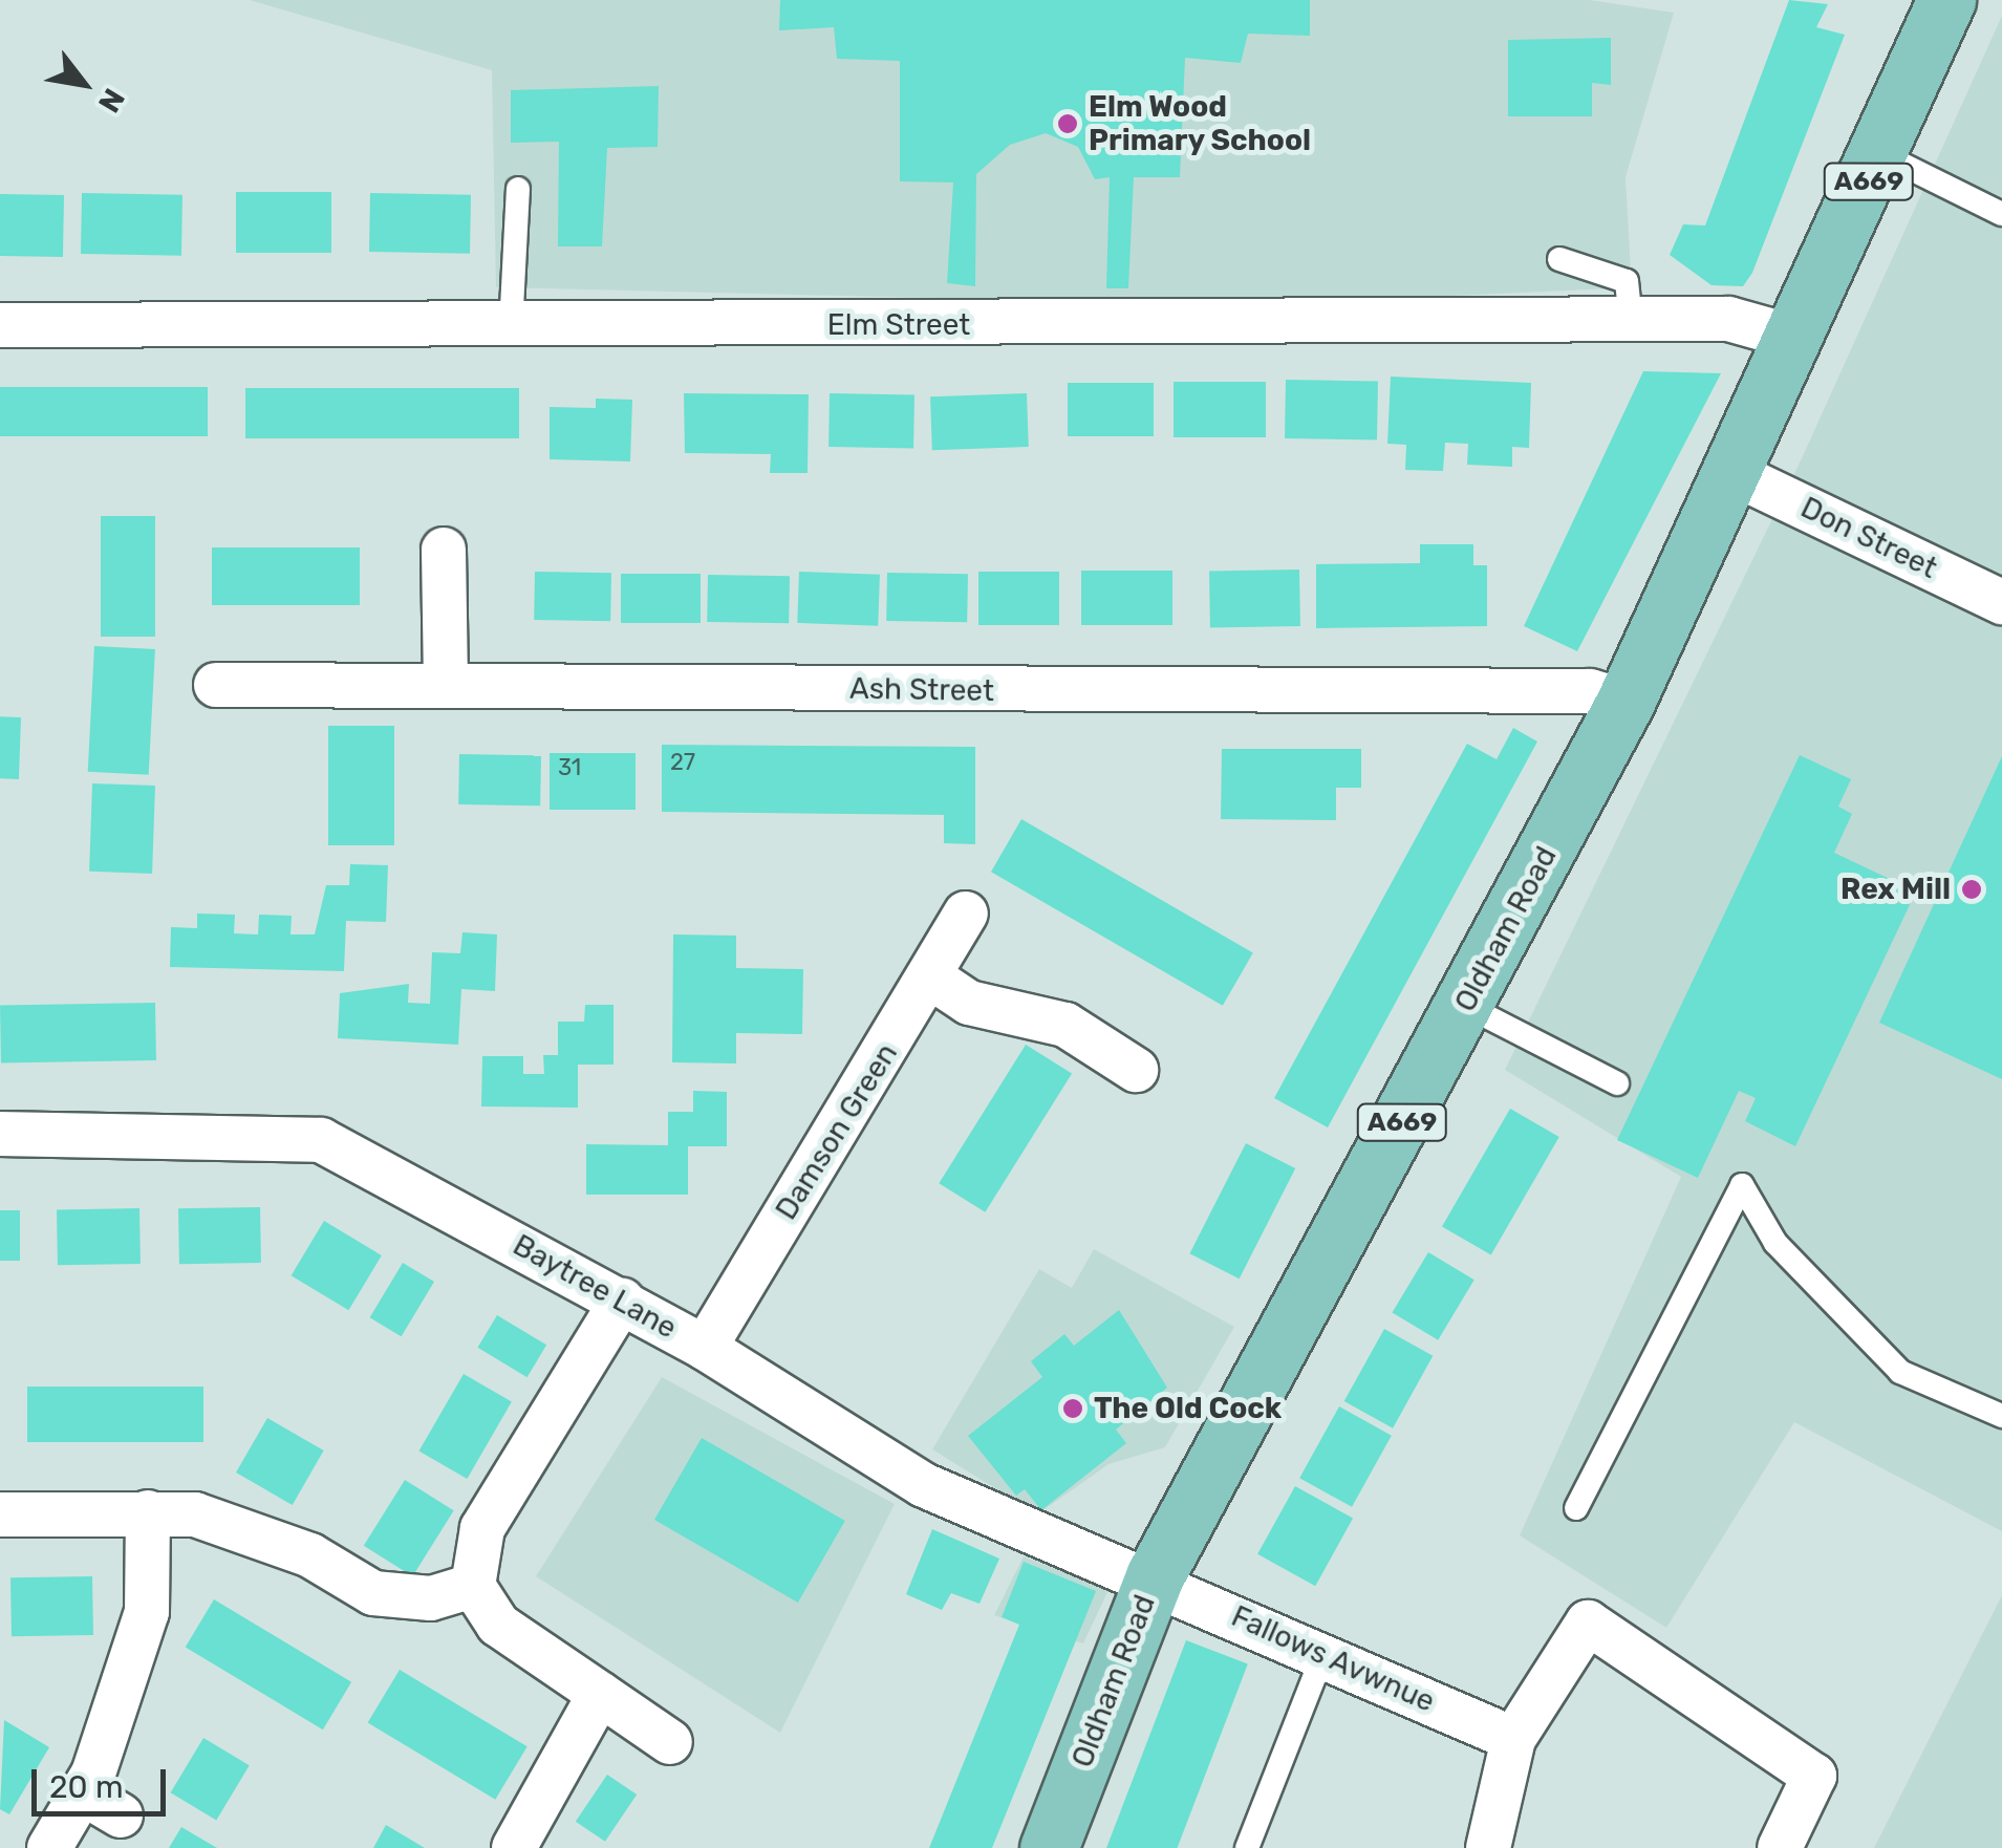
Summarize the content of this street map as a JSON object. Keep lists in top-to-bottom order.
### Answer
{
  "streets": {
    "main road": ["A669", "Oldham Road"],
    "street": [
      "Elm Street",
      "Don Street",
      "Ash Street",
      "Damson Green",
      "Baytree Lane",
      "Fallows Avwnue"
    ]
  },
  "crossings": [
    ["Elm Street", "Oldham Road"],
    ["Don Street", "Oldham Road"],
    ["Ash Street", "Oldham Road"],
    ["Oldham Road", "Baytree Lane"],
    ["Oldham Road", "Fallows Avwnue"],
    ["Damson Green", "Baytree Lane"],
    ["Baytree Lane", "Fallows Avwnue"]
  ],
  "places": ["Elm Wood Primary School", "Rex Mill", "The Old Cock"],
  "house_numbers": ["27", "31"],
  "scale_bar": "20 m",
  "north": "bottom right"
}
